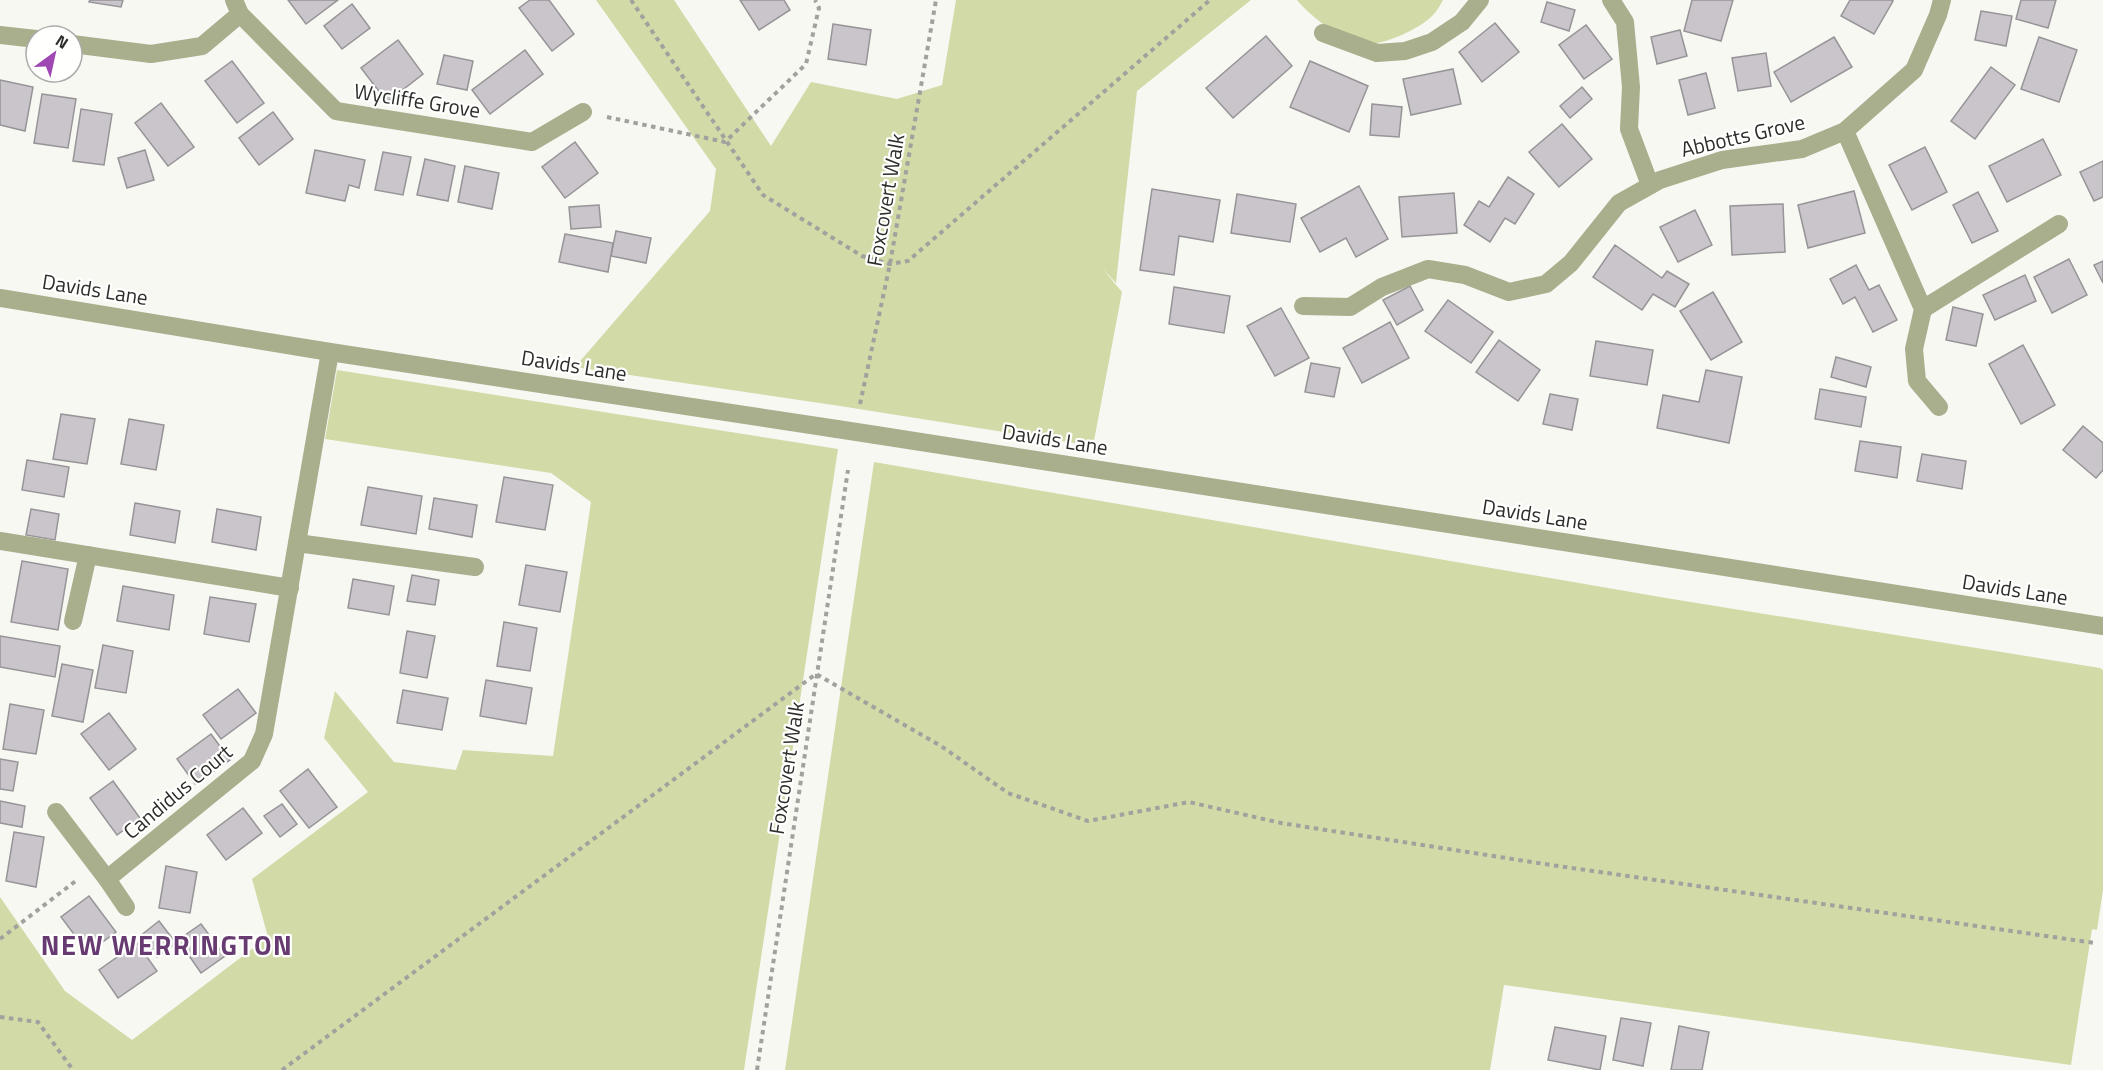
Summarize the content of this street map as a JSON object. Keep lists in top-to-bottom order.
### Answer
{
  "streets": {
    "street": [
      "Wycliffe Grove",
      "Abbotts Grove",
      "Davids Lane",
      "Candidus Court"
    ],
    "path": ["Foxcovert Walk"]
  },
  "crossings": [
    ["Davids Lane", "Candidus Court"]
  ],
  "districts": ["NEW WERRINGTON"],
  "north": "top right"
}
